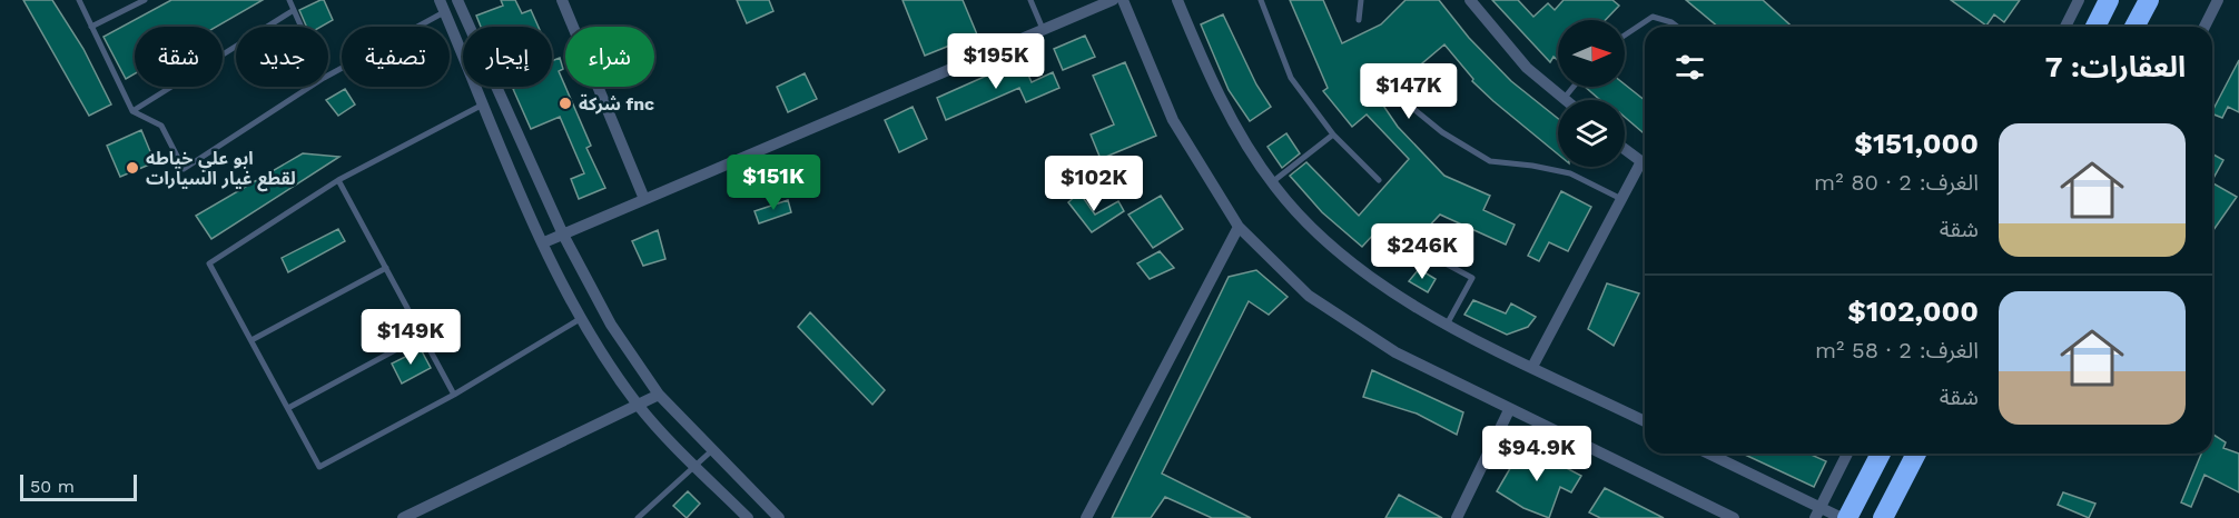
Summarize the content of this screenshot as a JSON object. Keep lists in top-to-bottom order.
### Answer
{
  "places": ["شركة fnc", "ابو علي خياطه لقطع غيار السيارات"],
  "scale_bar": "50 m",
  "north": "right",
  "page": {
    "chip": [
      "شراء",
      "إيجار",
      "تصفية",
      "جديد",
      "شقة"
    ],
    "heading": "العقارات: 7",
    "price": [
      "$195K",
      "$147K",
      "$151K",
      "$102K",
      "$246K",
      "$149K",
      "$94.9K"
    ],
    "list": [
      {
        "name": "$151,000",
        "note": "الغرف: 2 · 80 m² · شقة"
      },
      {
        "name": "$102,000",
        "note": "الغرف: 2 · 58 m² · شقة"
      }
    ],
    "scale": "50 m"
  }
}
